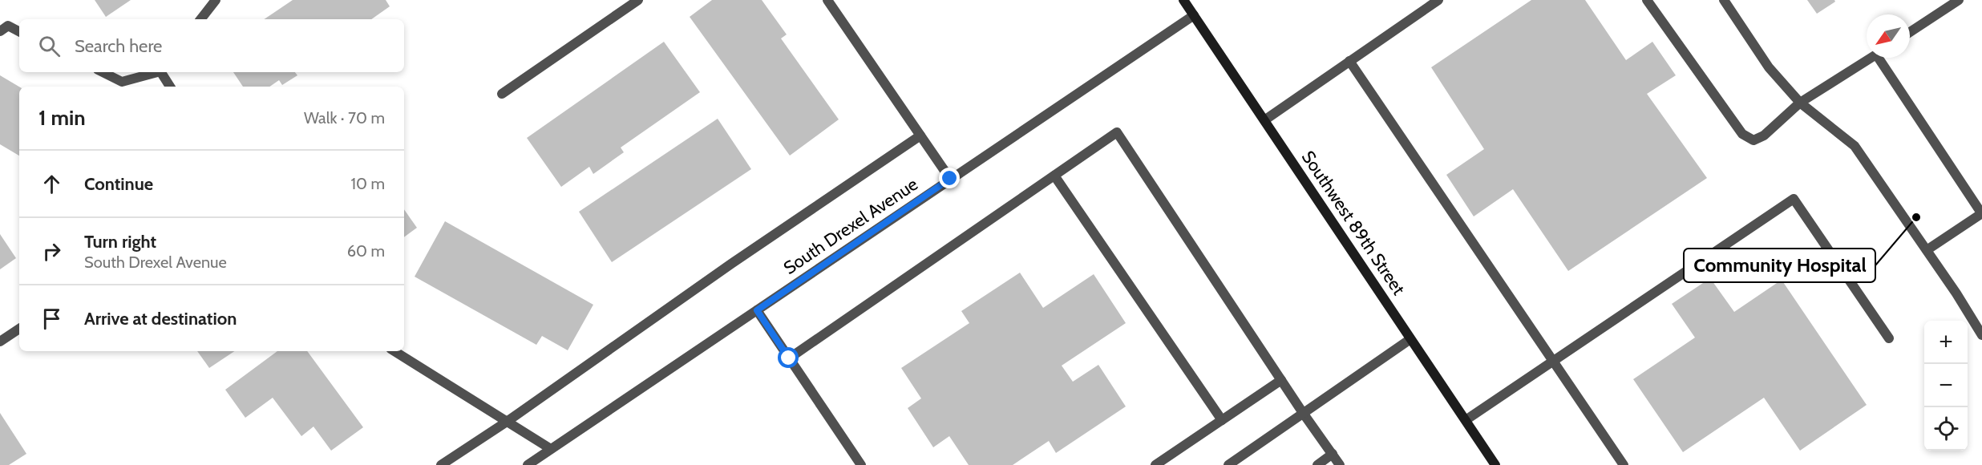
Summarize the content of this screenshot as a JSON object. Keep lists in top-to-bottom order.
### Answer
{
  "streets": {
    "main road": ["Southwest 89th Street"],
    "street": ["South Drexel Avenue"]
  },
  "crossings": [
    ["Southwest 89th Street", "South Drexel Avenue"]
  ],
  "places": ["Community Hospital"],
  "north": "bottom left",
  "page": {
    "search": "Search here",
    "heading": ["1 min", "Walk · 70 m"],
    "list": [
      ["Continue", "10 m"],
      ["Turn right", "South Drexel Avenue", "60 m"],
      "Arrive at destination"
    ],
    "map_buttons": ["+", "−"]
  }
}
